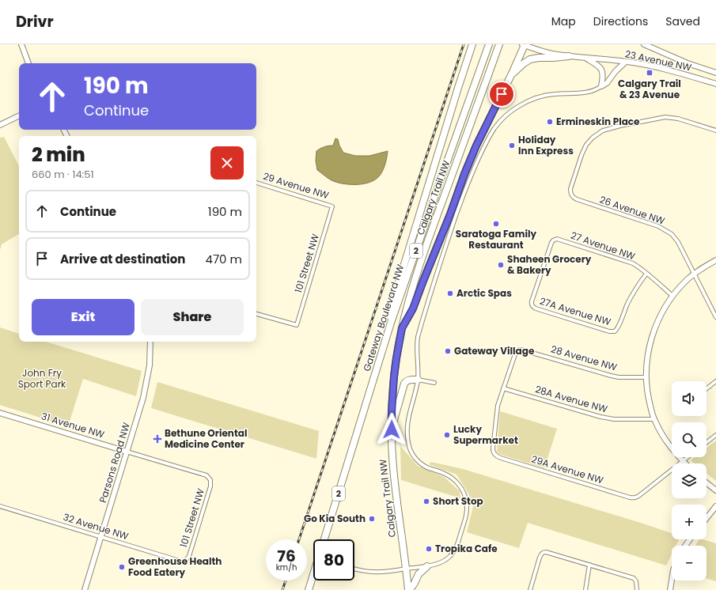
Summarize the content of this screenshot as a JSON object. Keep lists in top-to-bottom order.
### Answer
{
  "streets": {
    "highway": ["Calgary Trail NW", "2", "Gateway Boulevard NW"],
    "main road": ["23 Avenue NW", "31 Avenue NW", "Parsons Road NW"],
    "street": [
      "29 Avenue NW",
      "26 Avenue NW",
      "27 Avenue NW",
      "101 Street NW",
      "27A Avenue NW",
      "28 Avenue NW",
      "28A Avenue NW",
      "29A Avenue NW",
      "32 Avenue NW"
    ]
  },
  "crossings": [
    ["29 Avenue NW", "101 Street NW"],
    ["27 Avenue NW", "27A Avenue NW"],
    ["101 Street NW", "31 Avenue NW"],
    ["101 Street NW", "32 Avenue NW"],
    ["28 Avenue NW", "28A Avenue NW"],
    ["28 Avenue NW", "29A Avenue NW"],
    ["28A Avenue NW", "29A Avenue NW"],
    ["31 Avenue NW", "Parsons Road NW"],
    ["Parsons Road NW", "32 Avenue NW"]
  ],
  "parks": ["John Fry Sport Park"],
  "places": {
    "transit": ["Calgary Trail & 23 Avenue"],
    "other": [
      "Ermineskin Place",
      "Holiday Inn Express",
      "Saratoga Family Restaurant",
      "Shaheen Grocery & Bakery",
      "Arctic Spas",
      "Gateway Village",
      "Lucky Supermarket",
      "Short Stop",
      "Go Kia South",
      "Tropika Cafe",
      "Greenhouse Health Food Eatery"
    ],
    "health": ["Bethune Oriental Medicine Center"]
  },
  "page": {
    "header": "Drivr",
    "nav": ["Map", "Directions", "Saved"],
    "turn": ["190 m", "Continue"],
    "heading": ["2 min", "660 m · 14:51"],
    "list": [
      {
        "name": "Continue",
        "value": "190 m"
      },
      {
        "name": "Arrive at destination",
        "value": "470 m"
      }
    ],
    "buttons": ["Exit", "Share"],
    "map_buttons": ["+", "−"],
    "speed": "76 km/h",
    "limit": "80"
  }
}
